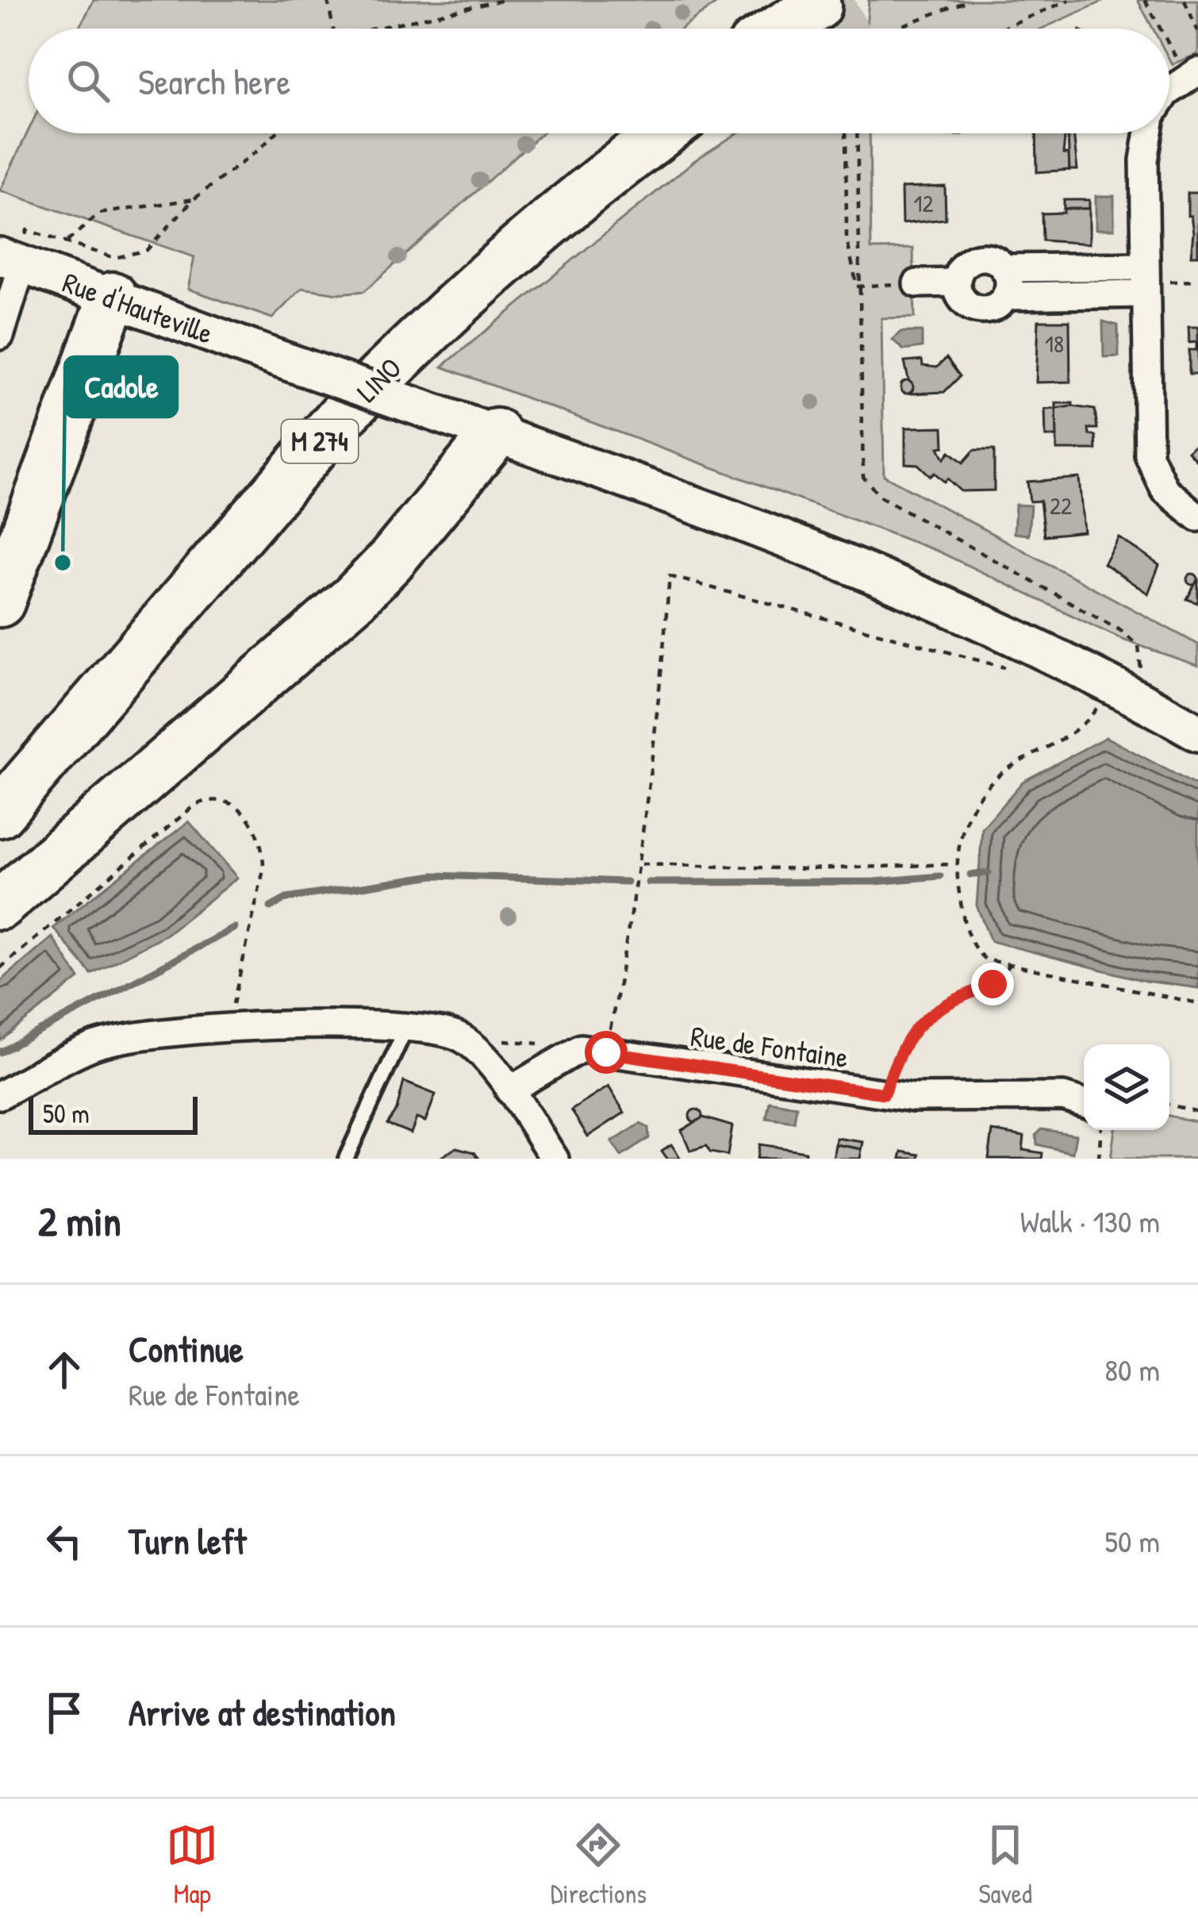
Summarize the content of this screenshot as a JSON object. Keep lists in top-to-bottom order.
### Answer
{
  "streets": {
    "highway": ["LINO", "M 274"],
    "street": ["Rue d'Hauteville", "Rue de Fontaine"]
  },
  "places": ["Cadole"],
  "house_numbers": ["12", "18", "22"],
  "scale_bar": "50 m",
  "page": {
    "search": "Search here",
    "scale": "50 m",
    "heading": ["2 min", "Walk · 130 m"],
    "list": [
      ["Continue", "Rue de Fontaine", "80 m"],
      ["Turn left", "50 m"],
      "Arrive at destination"
    ],
    "nav": ["Map", "Directions", "Saved"]
  }
}
